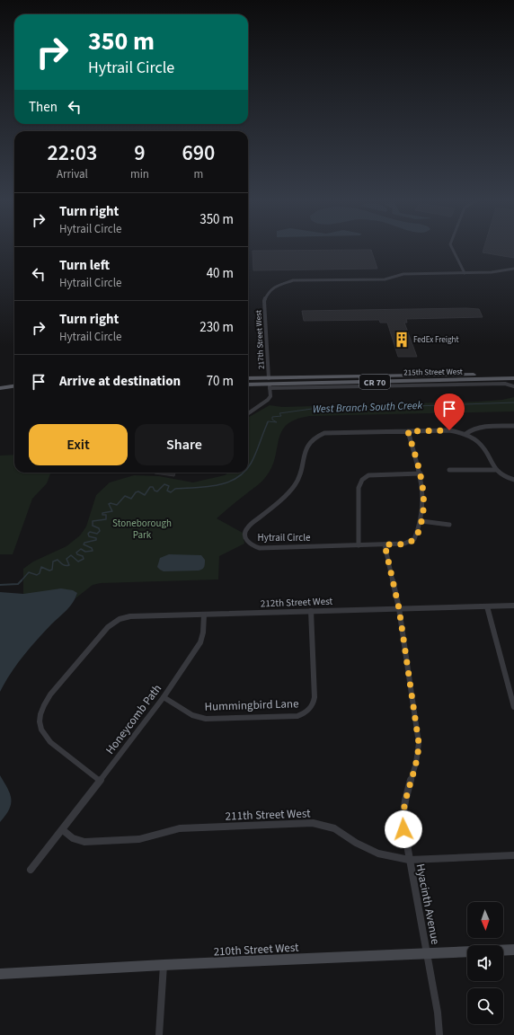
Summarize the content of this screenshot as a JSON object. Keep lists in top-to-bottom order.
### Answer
{
  "streets": {
    "main road": ["215th Street West", "CR 70"],
    "street": [
      "217th Street West",
      "Hytrail Circle",
      "212th Street West",
      "Hummingbird Lane",
      "Honeycomb Path",
      "211th Street West",
      "Hyacinth Avenue",
      "210th Street West"
    ]
  },
  "crossings": [
    ["217th Street West", "215th Street West"],
    ["Hytrail Circle", "Hyacinth Avenue"],
    ["212th Street West", "Hummingbird Lane"],
    ["212th Street West", "Honeycomb Path"],
    ["212th Street West", "Hyacinth Avenue"],
    ["Hummingbird Lane", "Honeycomb Path"],
    ["Honeycomb Path", "211th Street West"],
    ["211th Street West", "Hyacinth Avenue"],
    ["Hyacinth Avenue", "210th Street West"]
  ],
  "water": ["West Branch South Creek"],
  "parks": ["Stoneborough Park"],
  "places": {
    "building": ["FedEx Freight"]
  },
  "north": "bottom",
  "page": {
    "turn": ["350 m", "Hytrail Circle"],
    "then": "Then",
    "eta": [
      "22:03",
      "Arrival",
      "9",
      "min",
      "690",
      "m"
    ],
    "list": [
      {
        "name": "Turn right",
        "note": "Hytrail Circle",
        "value": "350 m"
      },
      {
        "name": "Turn left",
        "note": "Hytrail Circle",
        "value": "40 m"
      },
      {
        "name": "Turn right",
        "note": "Hytrail Circle",
        "value": "230 m"
      },
      {
        "name": "Arrive at destination",
        "value": "70 m"
      }
    ],
    "buttons": ["Exit", "Share"]
  }
}
